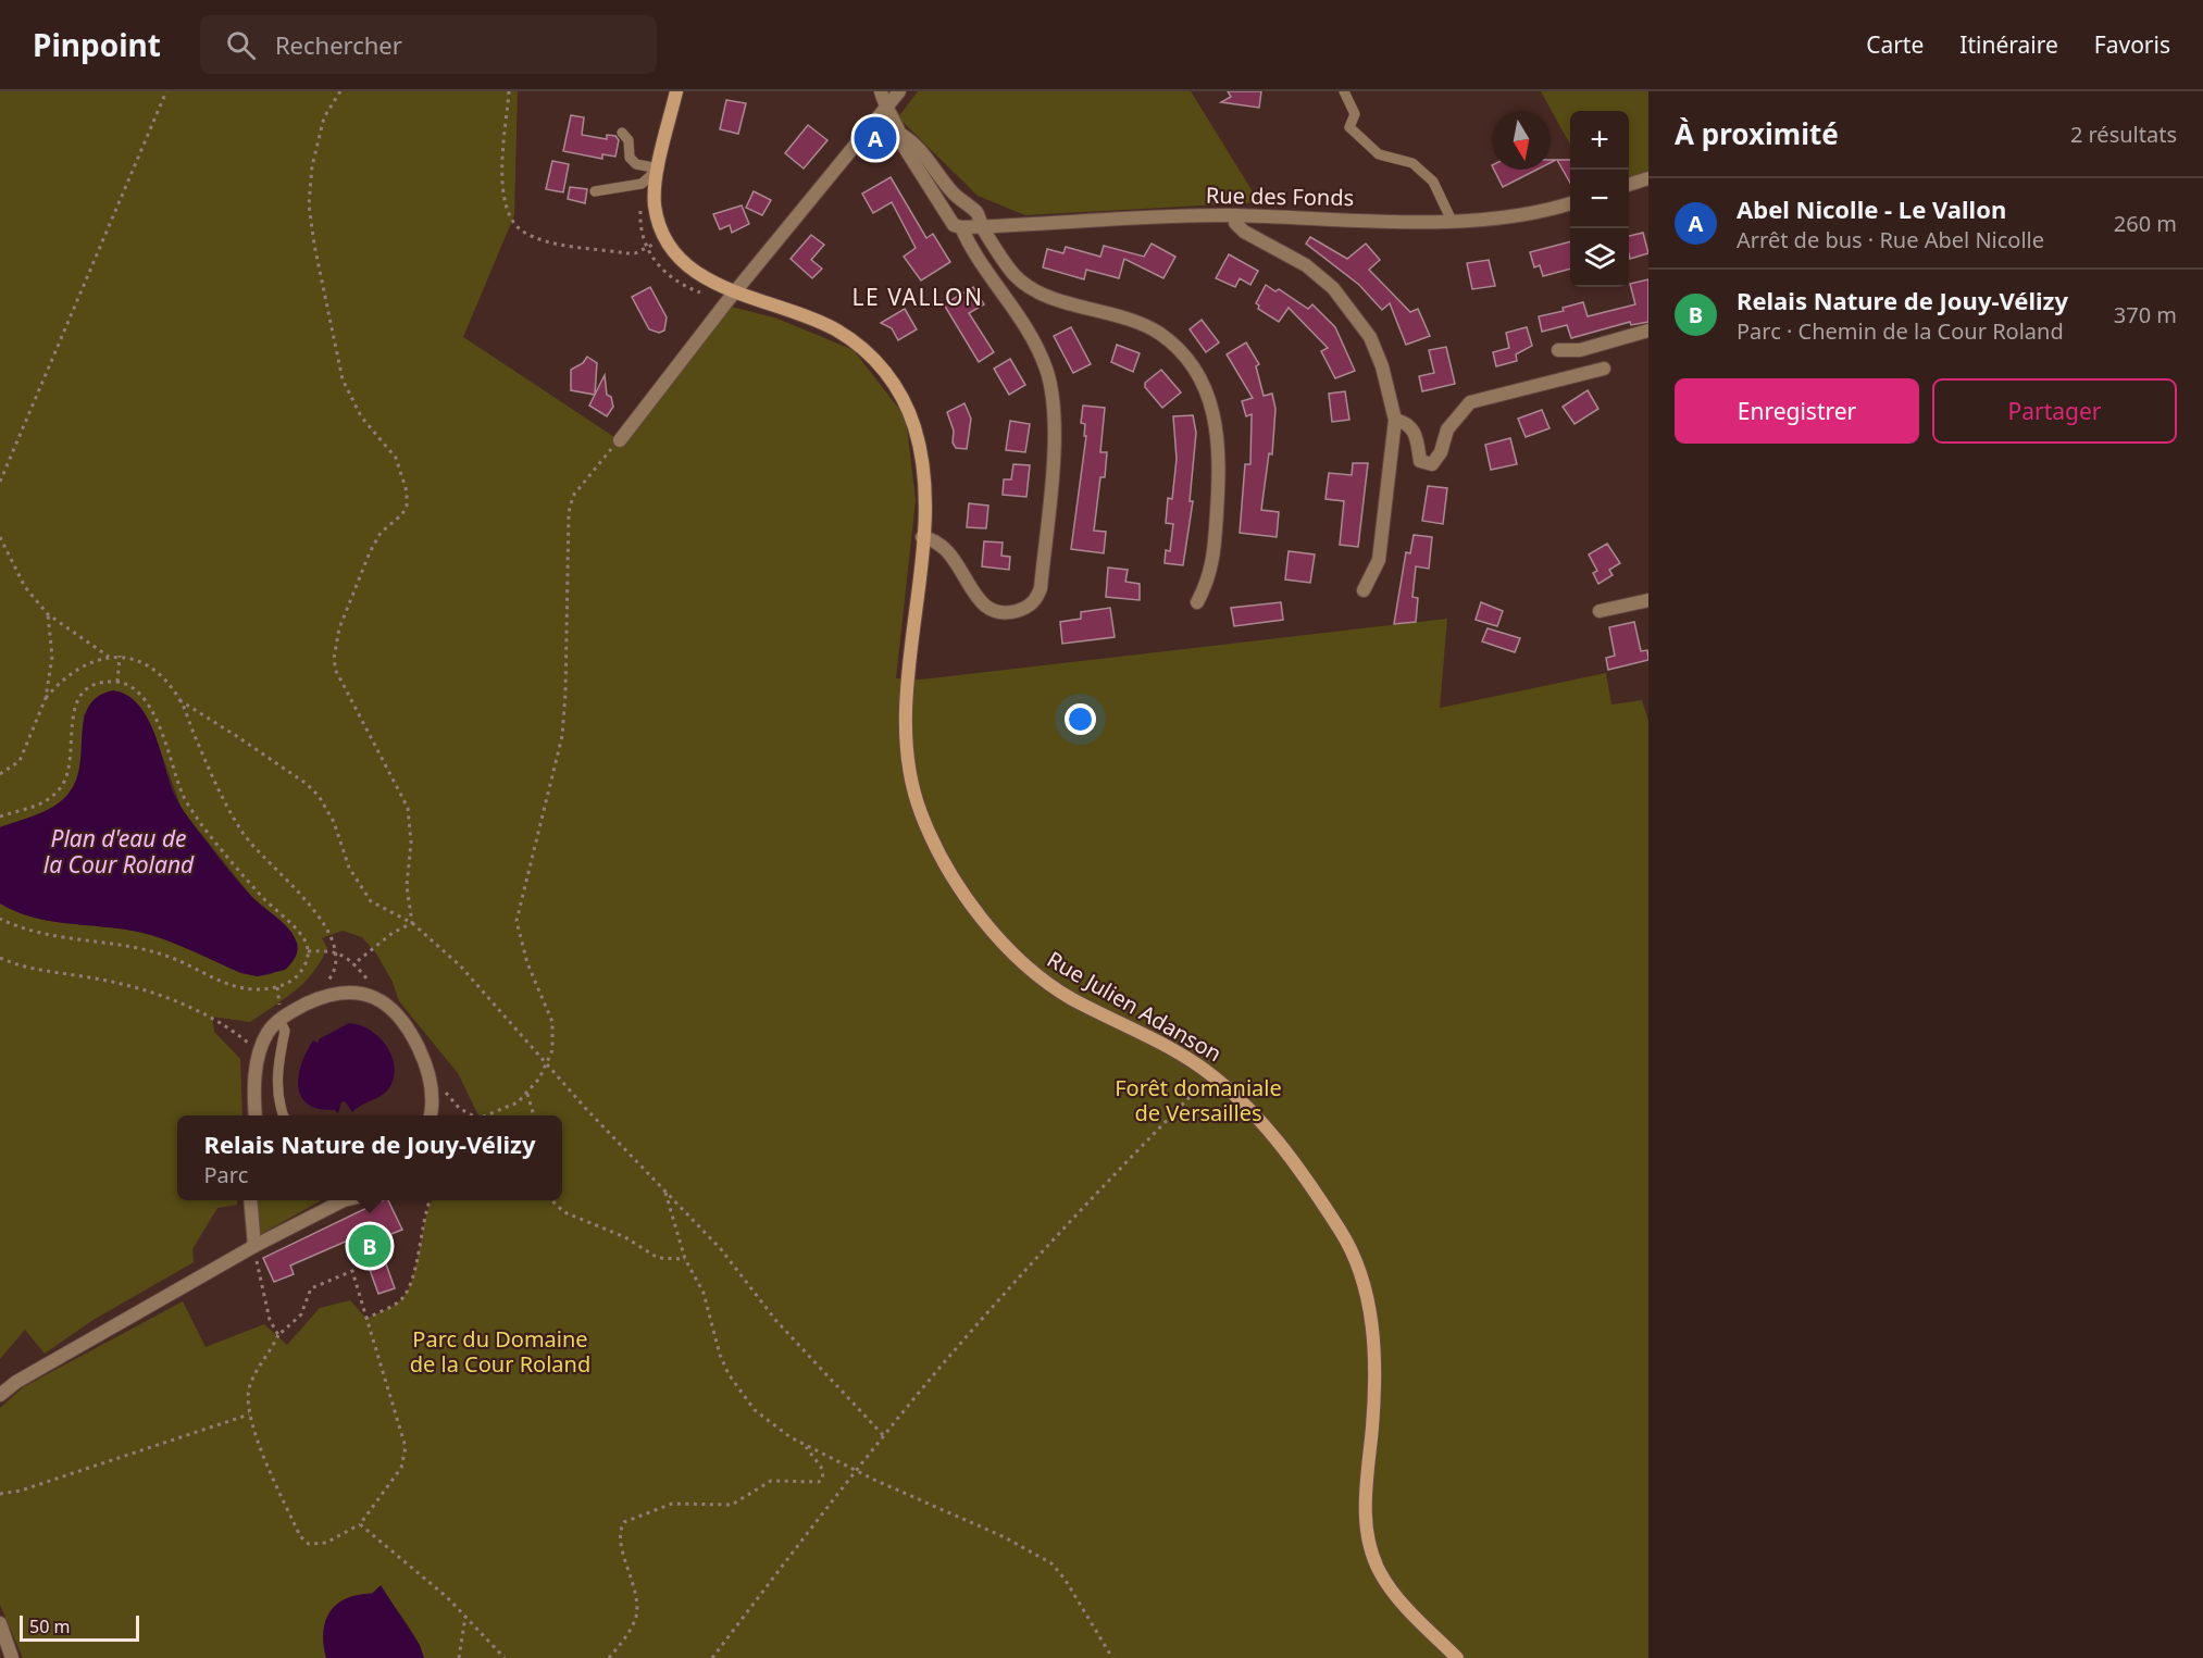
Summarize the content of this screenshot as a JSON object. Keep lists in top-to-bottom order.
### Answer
{
  "streets": {
    "main road": ["Rue Julien Adanson"],
    "street": ["Rue des Fonds"]
  },
  "districts": ["LE VALLON"],
  "water": ["Plan d'eau de la Cour Roland"],
  "parks": ["Forêt domaniale de Versailles", "Parc du Domaine de la Cour Roland"],
  "scale_bar": "50 m",
  "north": "bottom",
  "page": {
    "header": "Pinpoint",
    "search": "Rechercher",
    "nav": ["Carte", "Itinéraire", "Favoris"],
    "heading": ["À proximité", "2 résultats"],
    "map_buttons": ["+", "−"],
    "pins": ["A", "B"],
    "list": [
      {
        "mark": "A",
        "name": "Abel Nicolle - Le Vallon",
        "note": "Arrêt de bus · Rue Abel Nicolle",
        "value": "260 m"
      },
      {
        "mark": "B",
        "name": "Relais Nature de Jouy-Vélizy",
        "note": "Parc · Chemin de la Cour Roland",
        "value": "370 m"
      }
    ],
    "buttons": ["Enregistrer", "Partager"],
    "popup": ["Relais Nature de Jouy-Vélizy", "Parc"],
    "scale": "50 m"
  }
}
